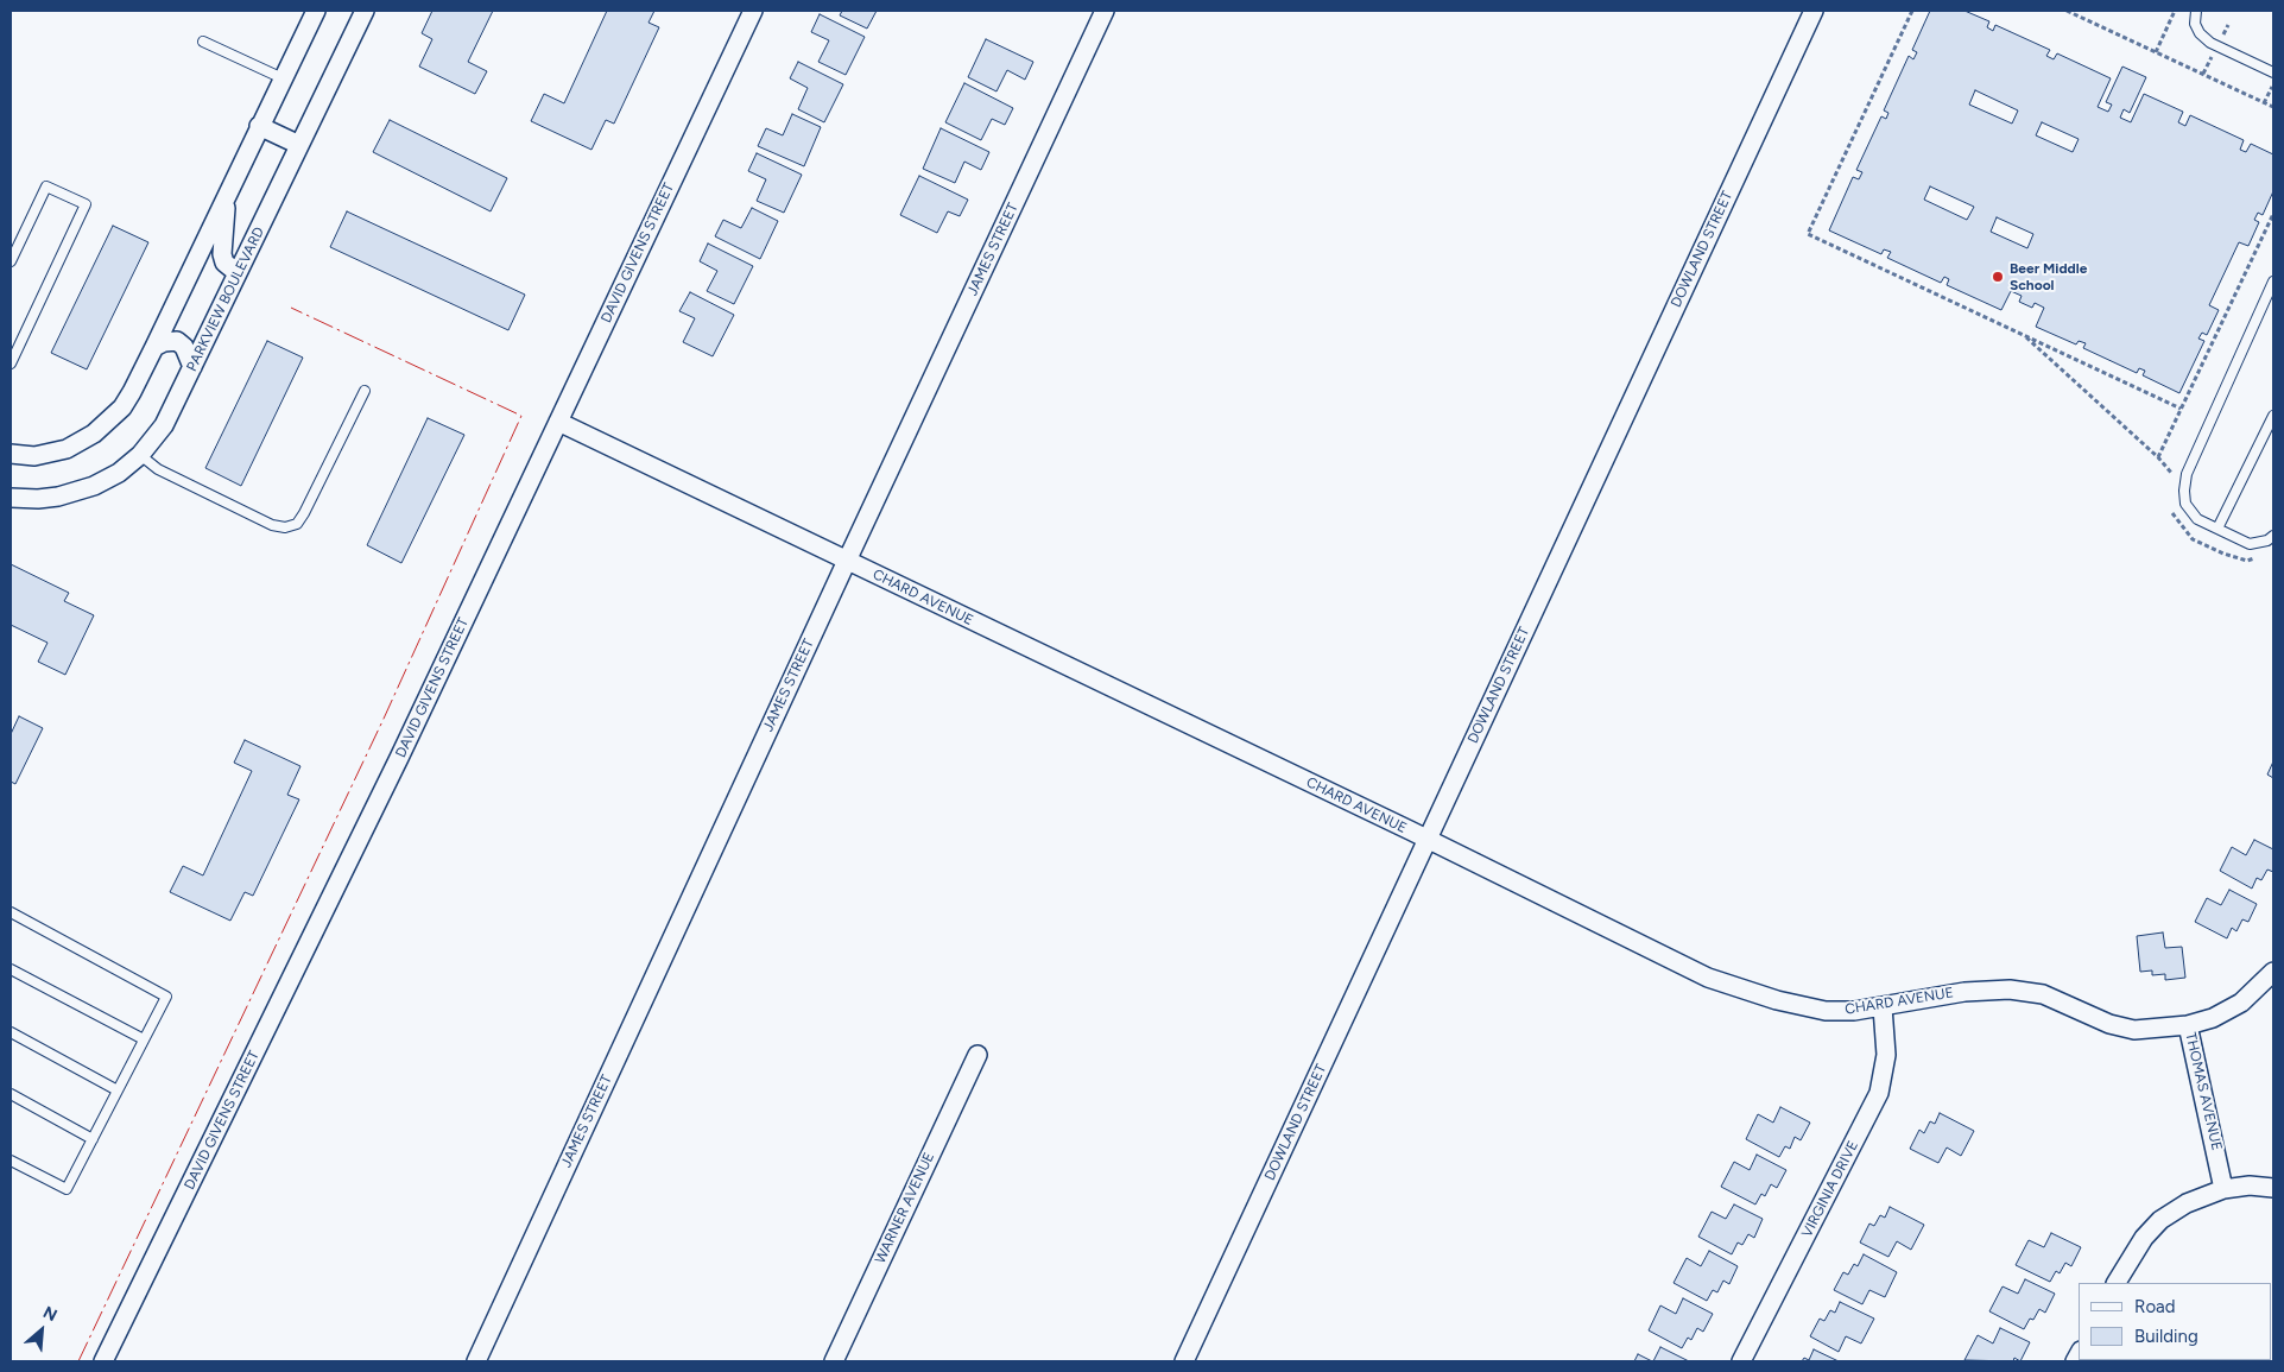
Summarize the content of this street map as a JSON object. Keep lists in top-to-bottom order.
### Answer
{
  "streets": {
    "street": [
      "JAMES STREET",
      "DOWLAND STREET",
      "DAVID GIVENS STREET",
      "PARKVIEW BOULEVARD",
      "CHARD AVENUE",
      "THOMAS AVENUE",
      "VIRGINIA DRIVE",
      "WARNER AVENUE"
    ]
  },
  "crossings": [
    ["JAMES STREET", "CHARD AVENUE"],
    ["DOWLAND STREET", "CHARD AVENUE"],
    ["DAVID GIVENS STREET", "CHARD AVENUE"],
    ["CHARD AVENUE", "THOMAS AVENUE"],
    ["CHARD AVENUE", "VIRGINIA DRIVE"]
  ],
  "places": ["Beer Middle School"],
  "legend": ["Road", "Building"],
  "north": "top right"
}
